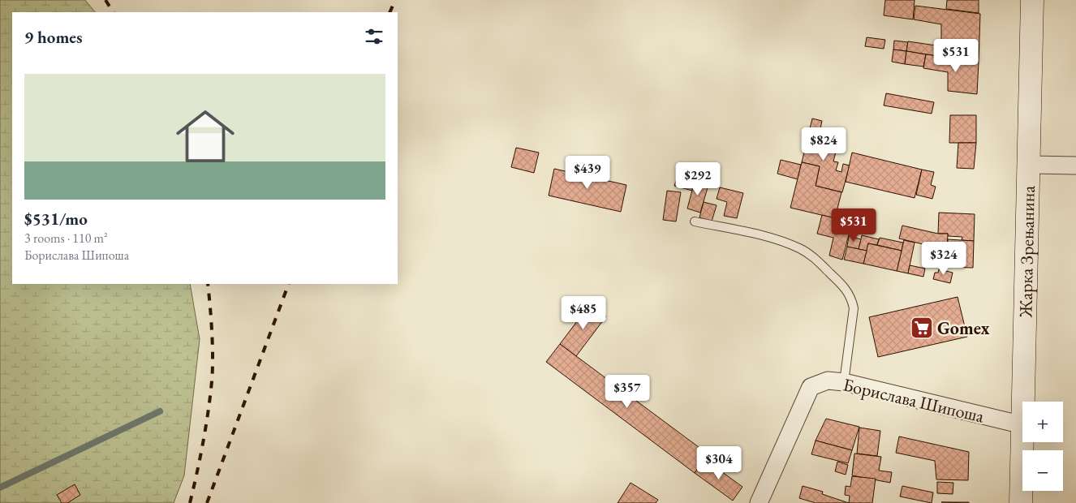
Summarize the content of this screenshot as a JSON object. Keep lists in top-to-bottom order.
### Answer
{
  "streets": {
    "street": ["Жарка Зрењанина", "Борислава Шипоша"]
  },
  "places": {
    "supermarket": ["Gomex"]
  },
  "page": {
    "heading": "9 homes",
    "price": [
      "$531",
      "$824",
      "$439",
      "$292",
      "$531",
      "$324",
      "$485",
      "$357",
      "$304"
    ],
    "list": [
      {
        "name": "$531/mo",
        "note": "3 rooms · 110 m² · Борислава Шипоша"
      }
    ],
    "map_buttons": ["+", "−"]
  }
}
